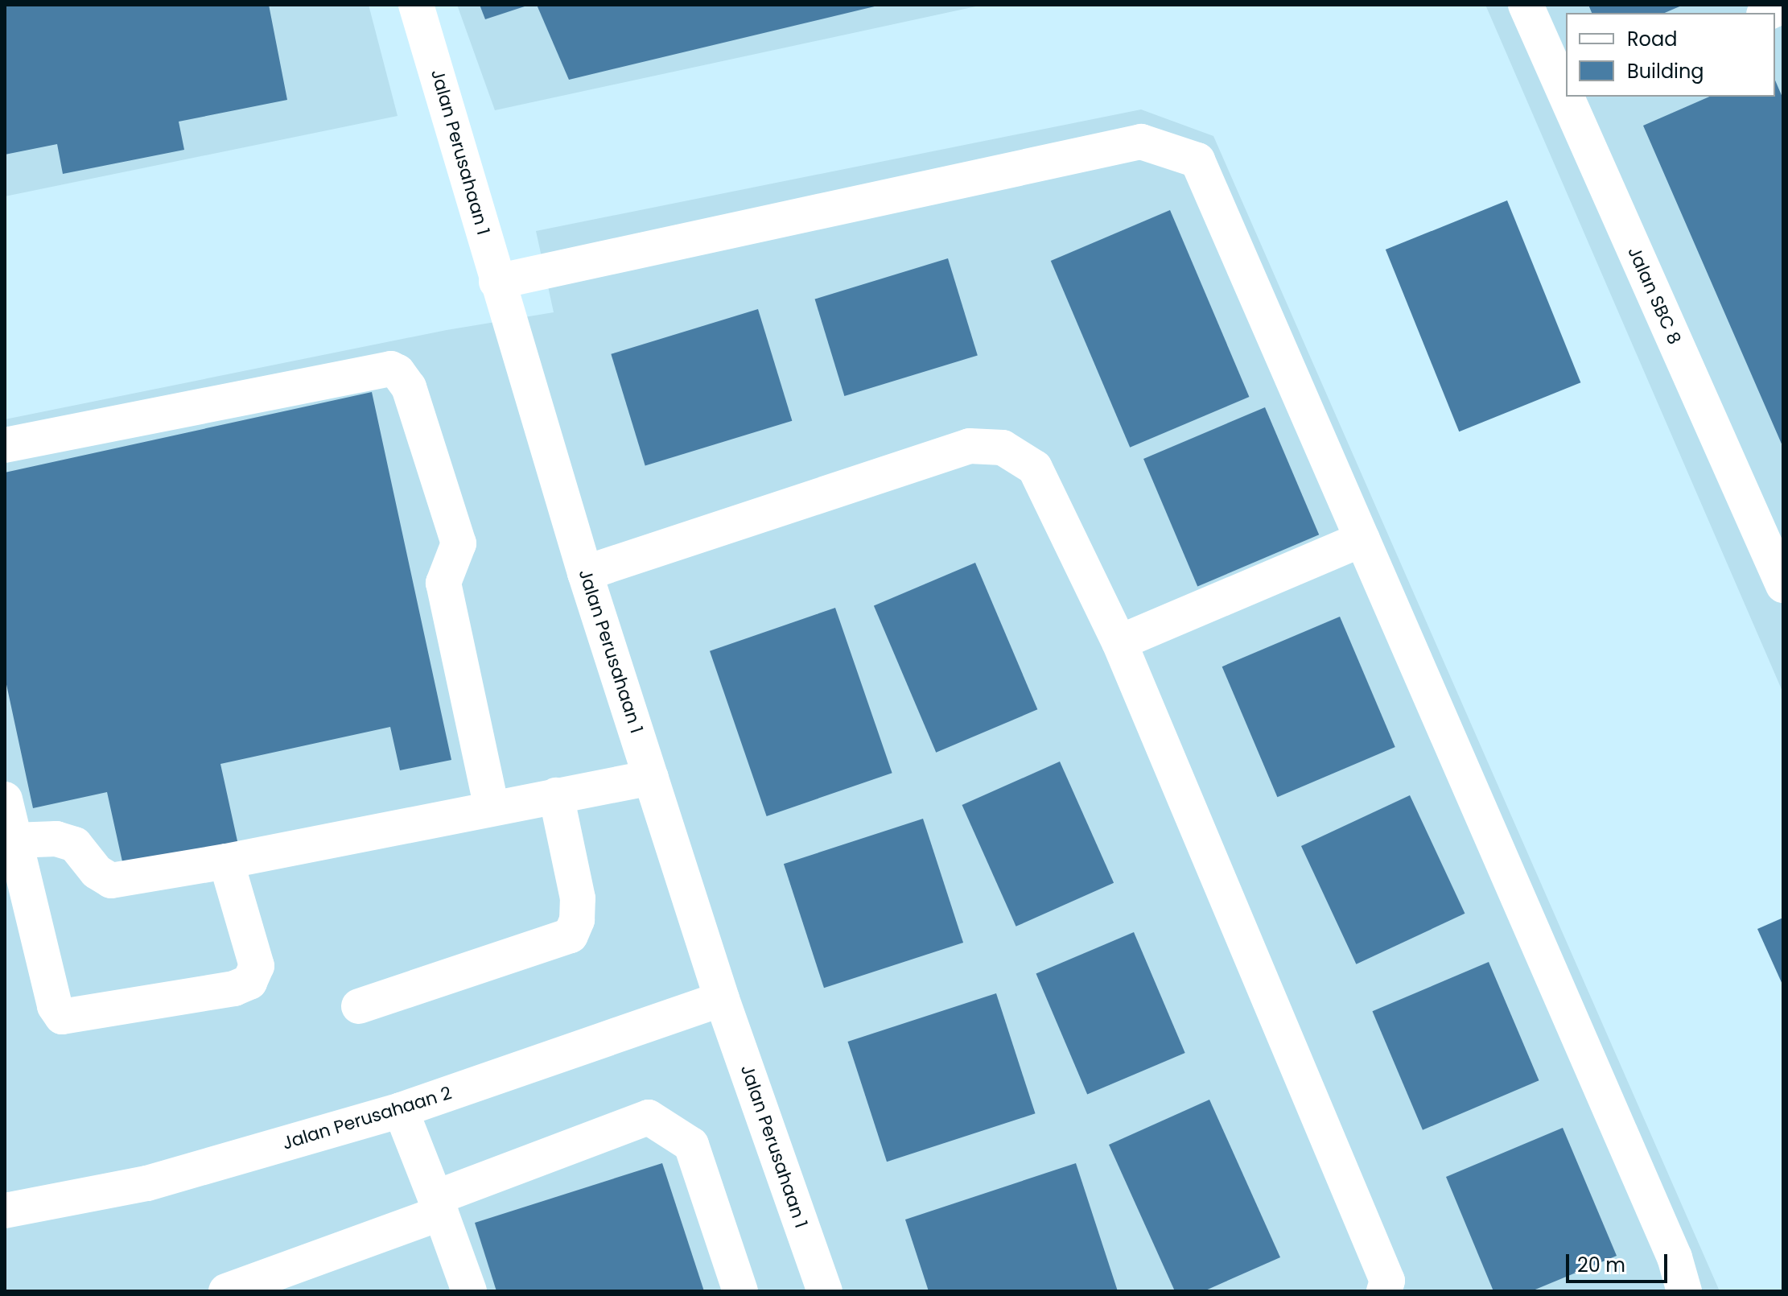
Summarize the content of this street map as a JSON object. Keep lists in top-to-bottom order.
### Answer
{
  "streets": {
    "street": ["Jalan Perusahaan 1", "Jalan SBC 8", "Jalan Perusahaan 2"]
  },
  "crossings": [
    ["Jalan Perusahaan 1", "Jalan Perusahaan 2"]
  ],
  "legend": ["Road", "Building"],
  "scale_bar": "20 m"
}
